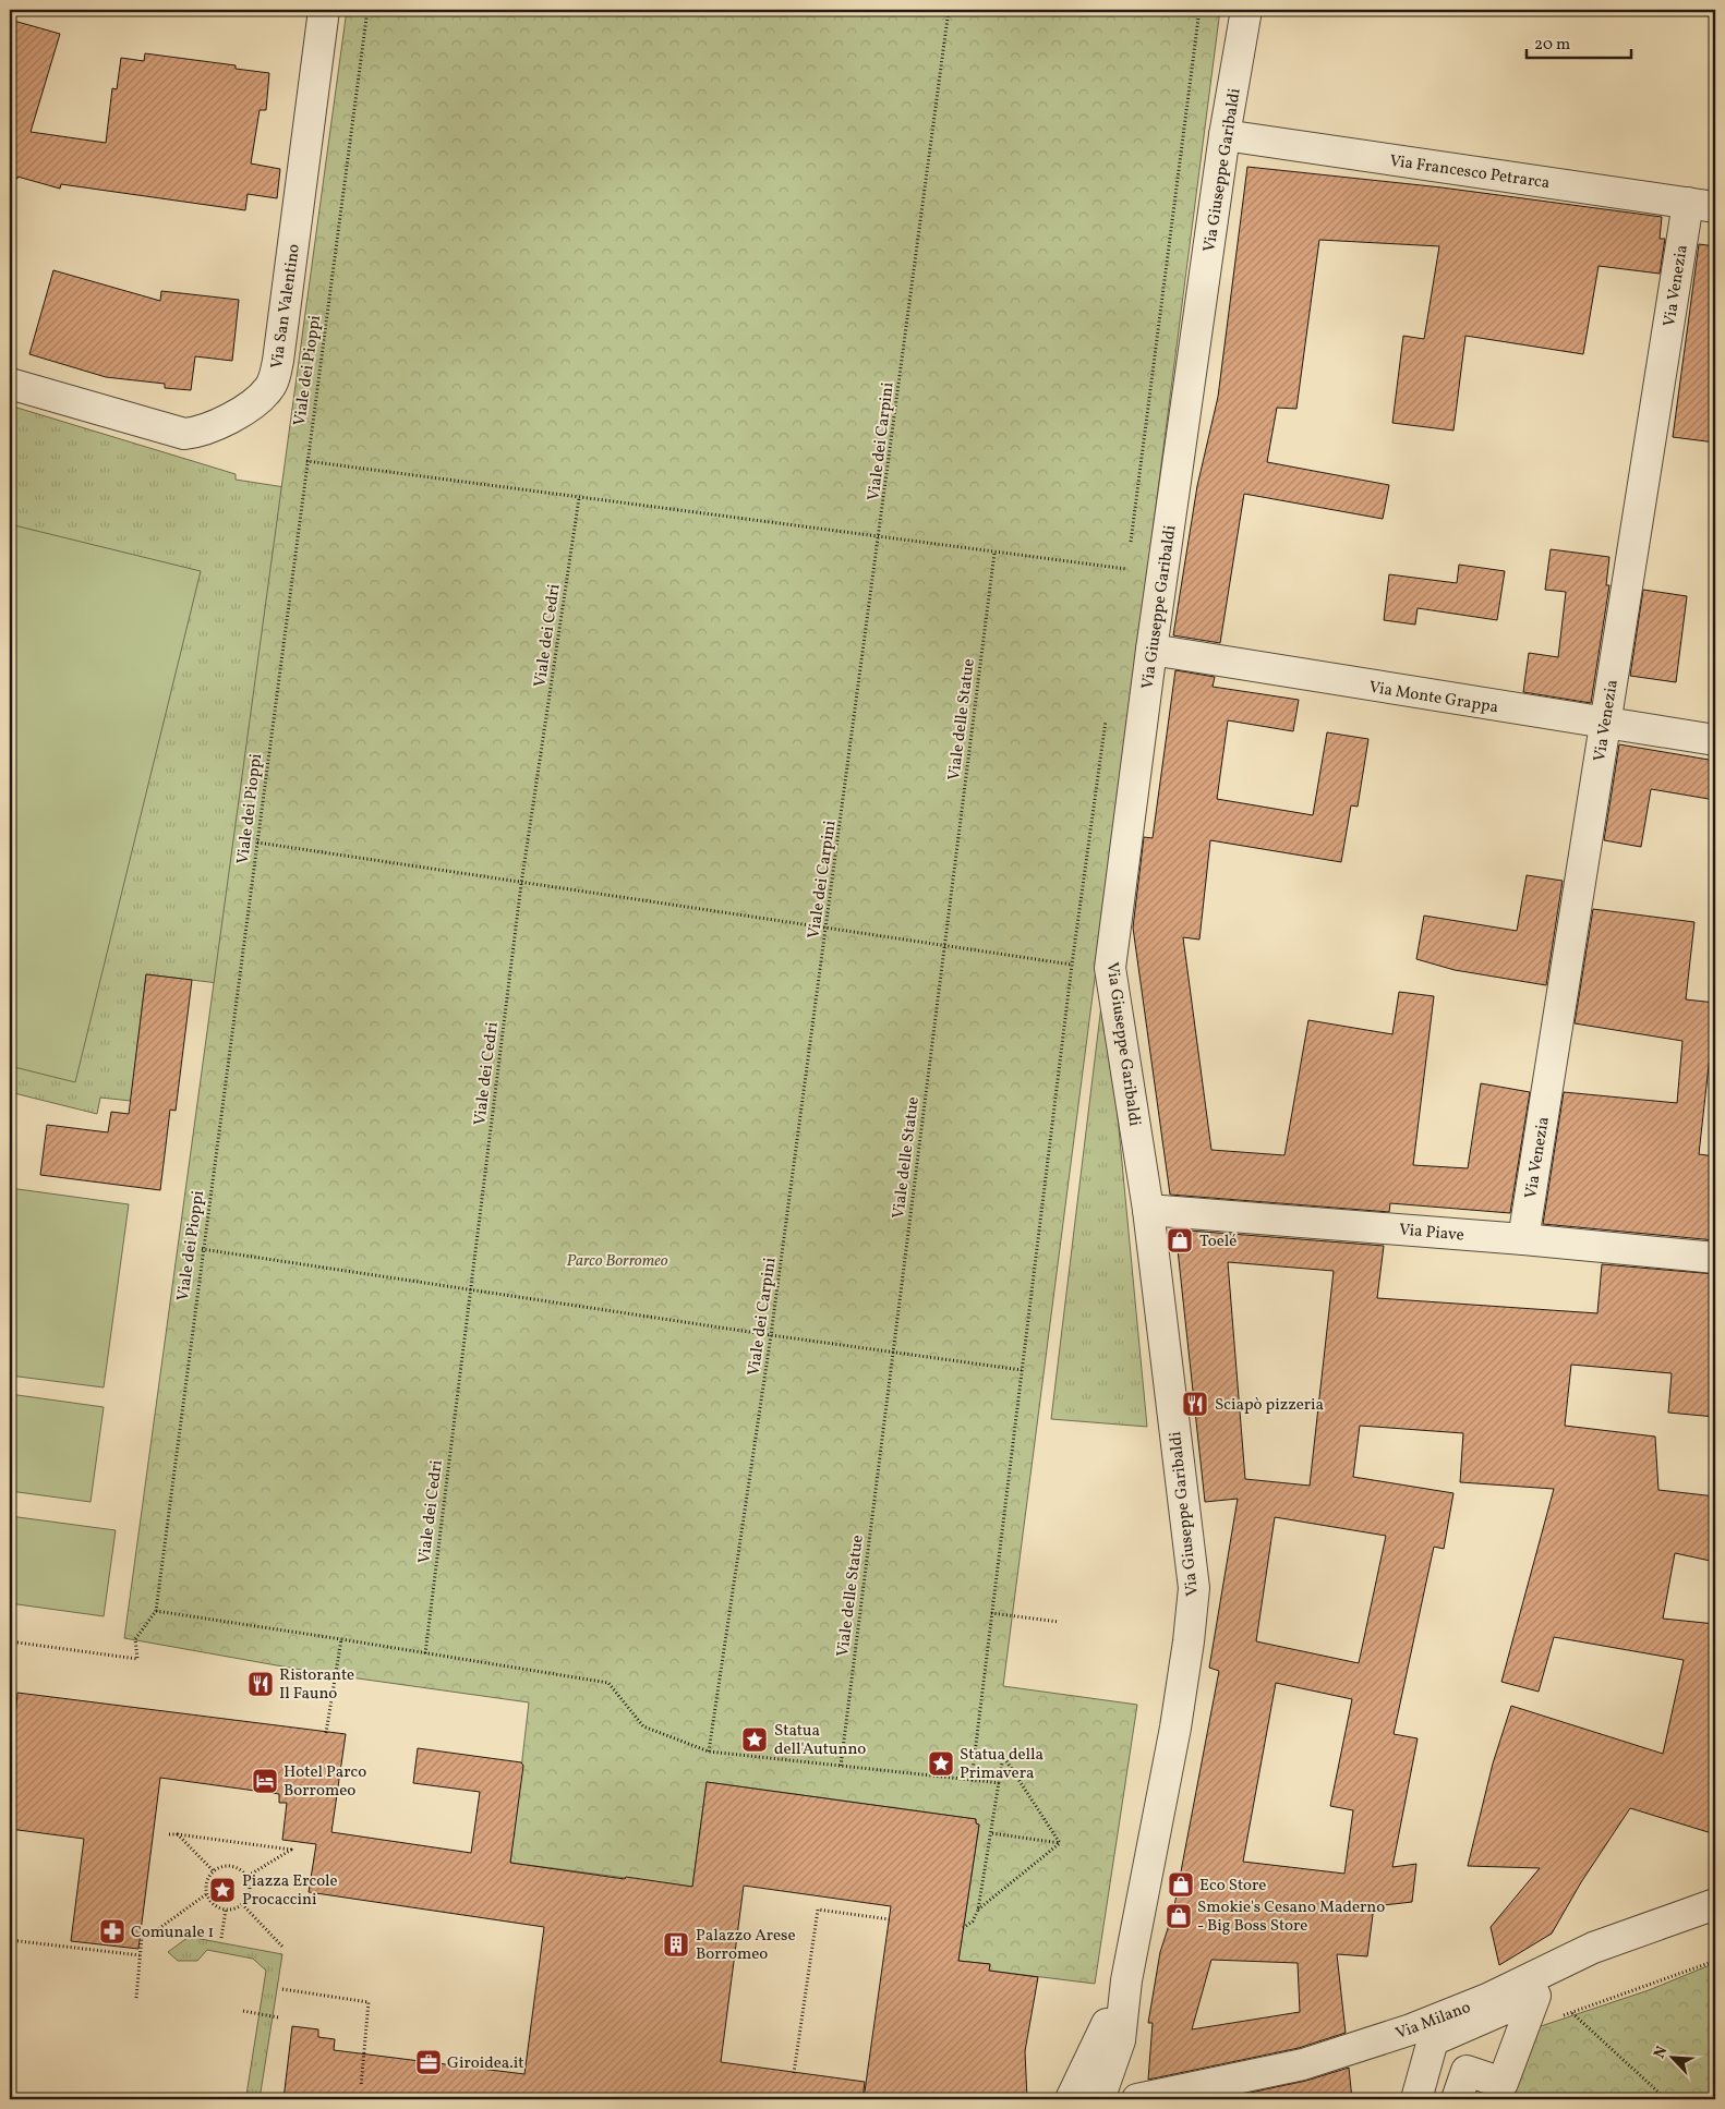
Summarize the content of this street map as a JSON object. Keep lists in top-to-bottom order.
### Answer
{
  "streets": {
    "street": [
      "Via Giuseppe Garibaldi",
      "Via Francesco Petrarca",
      "Via Venezia",
      "Via San Valentino",
      "Via Monte Grappa",
      "Via Piave",
      "Via Milano"
    ],
    "path": [
      "Viale dei Pioppi",
      "Viale dei Carpini",
      "Viale dei Cedri",
      "Viale delle Statue"
    ]
  },
  "crossings": [
    ["Via Giuseppe Garibaldi", "Via Francesco Petrarca"],
    ["Via Giuseppe Garibaldi", "Via Monte Grappa"],
    ["Via Giuseppe Garibaldi", "Via Piave"],
    ["Via Francesco Petrarca", "Via Venezia"],
    ["Via Venezia", "Via Monte Grappa"],
    ["Via Venezia", "Via Piave"]
  ],
  "parks": ["Parco Borromeo"],
  "places": {
    "shop": ["Toelé", "Eco Store", "Smokie's Cesano Maderno - Big Boss Store"],
    "restaurant": ["Sciapò pizzeria", "Ristorante Il Fauno"],
    "place": ["Statua dell'Autunno", "Statua della Primavera", "Piazza Ercole Procaccini"],
    "hotel": ["Hotel Parco Borromeo"],
    "pharmacy": ["Comunale 1"],
    "building": ["Palazzo Arese Borromeo"],
    "office": ["Giroidea.it"]
  },
  "scale_bar": "20 m",
  "north": "top left"
}
